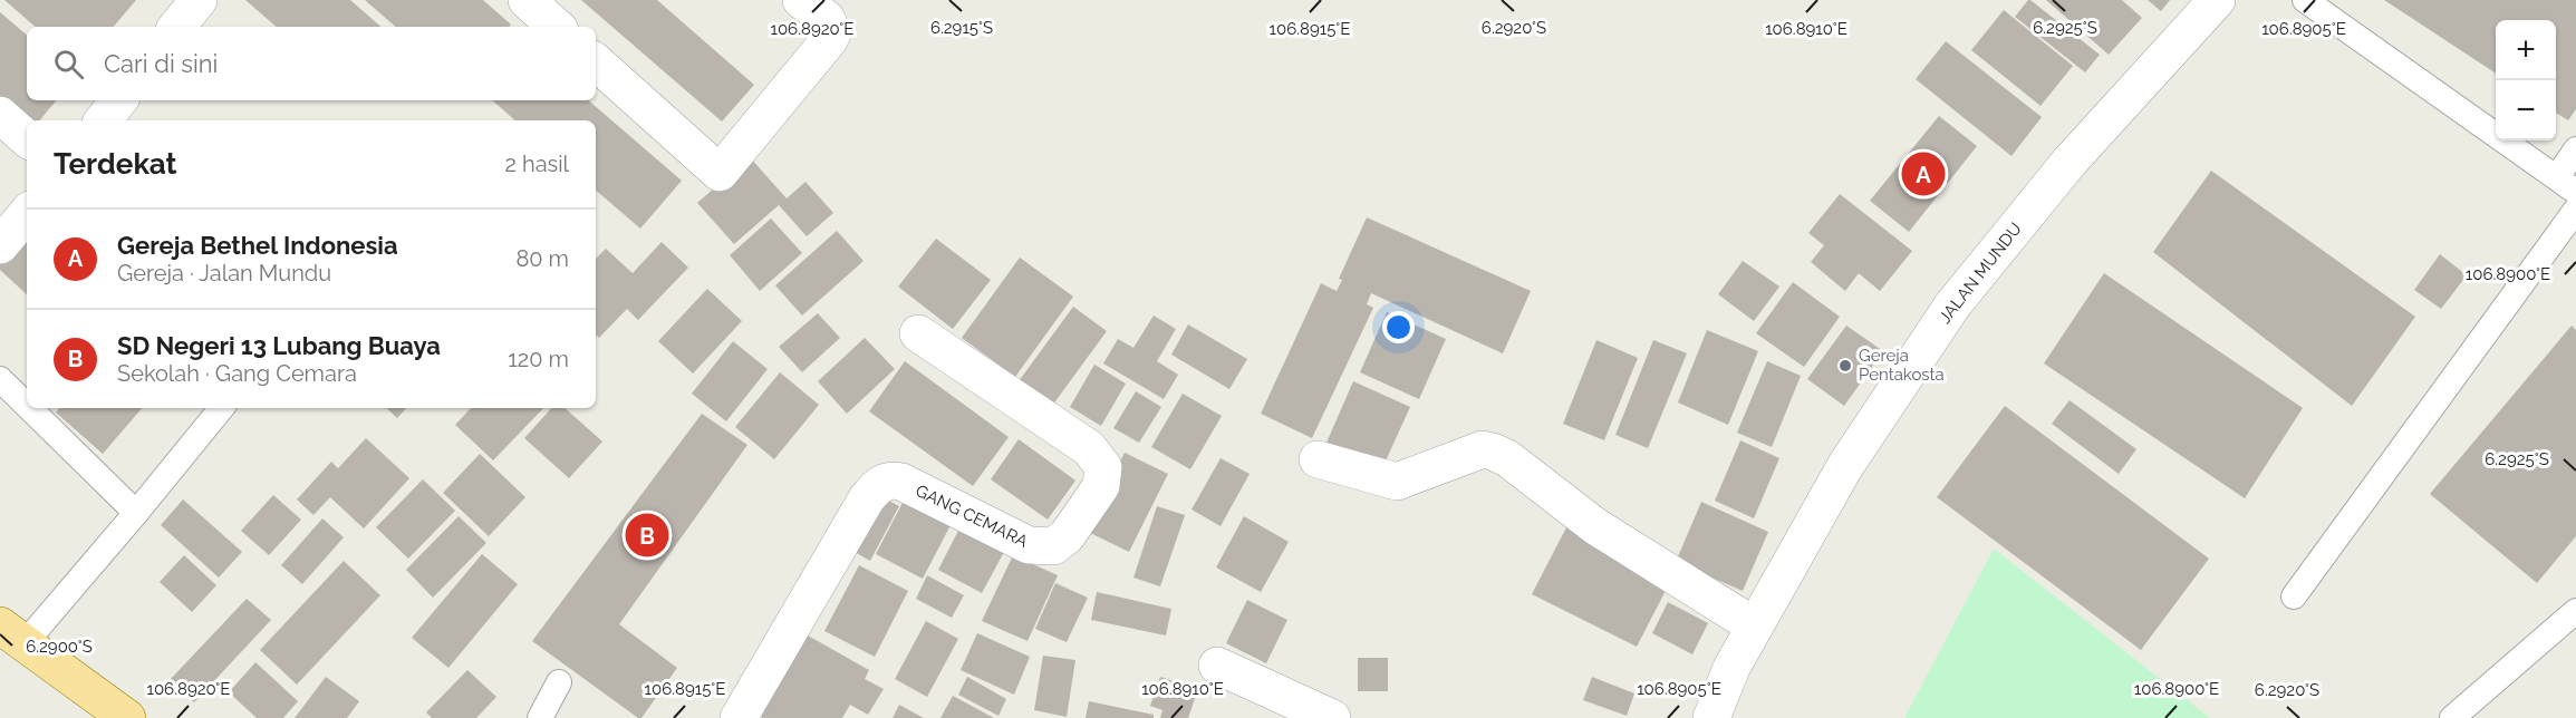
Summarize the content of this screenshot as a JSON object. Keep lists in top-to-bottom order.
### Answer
{
  "streets": {
    "street": ["JALAN MUNDU", "GANG CEMARA"]
  },
  "places": ["Gereja Pentakosta"],
  "page": {
    "map_buttons": ["+", "−"],
    "search": "Cari di sini",
    "heading": ["Terdekat", "2 hasil"],
    "pins": ["A", "B"],
    "list": [
      {
        "mark": "A",
        "name": "Gereja Bethel Indonesia",
        "note": "Gereja · Jalan Mundu",
        "value": "80 m"
      },
      {
        "mark": "B",
        "name": "SD Negeri 13 Lubang Buaya",
        "note": "Sekolah · Gang Cemara",
        "value": "120 m"
      }
    ]
  },
  "coordinates": [
    "6.2915°S",
    "6.2920°S",
    "6.2925°S",
    "106.8920°E",
    "106.8915°E",
    "106.8910°E",
    "106.8905°E",
    "106.8900°E",
    "6.2900°S"
  ]
}
